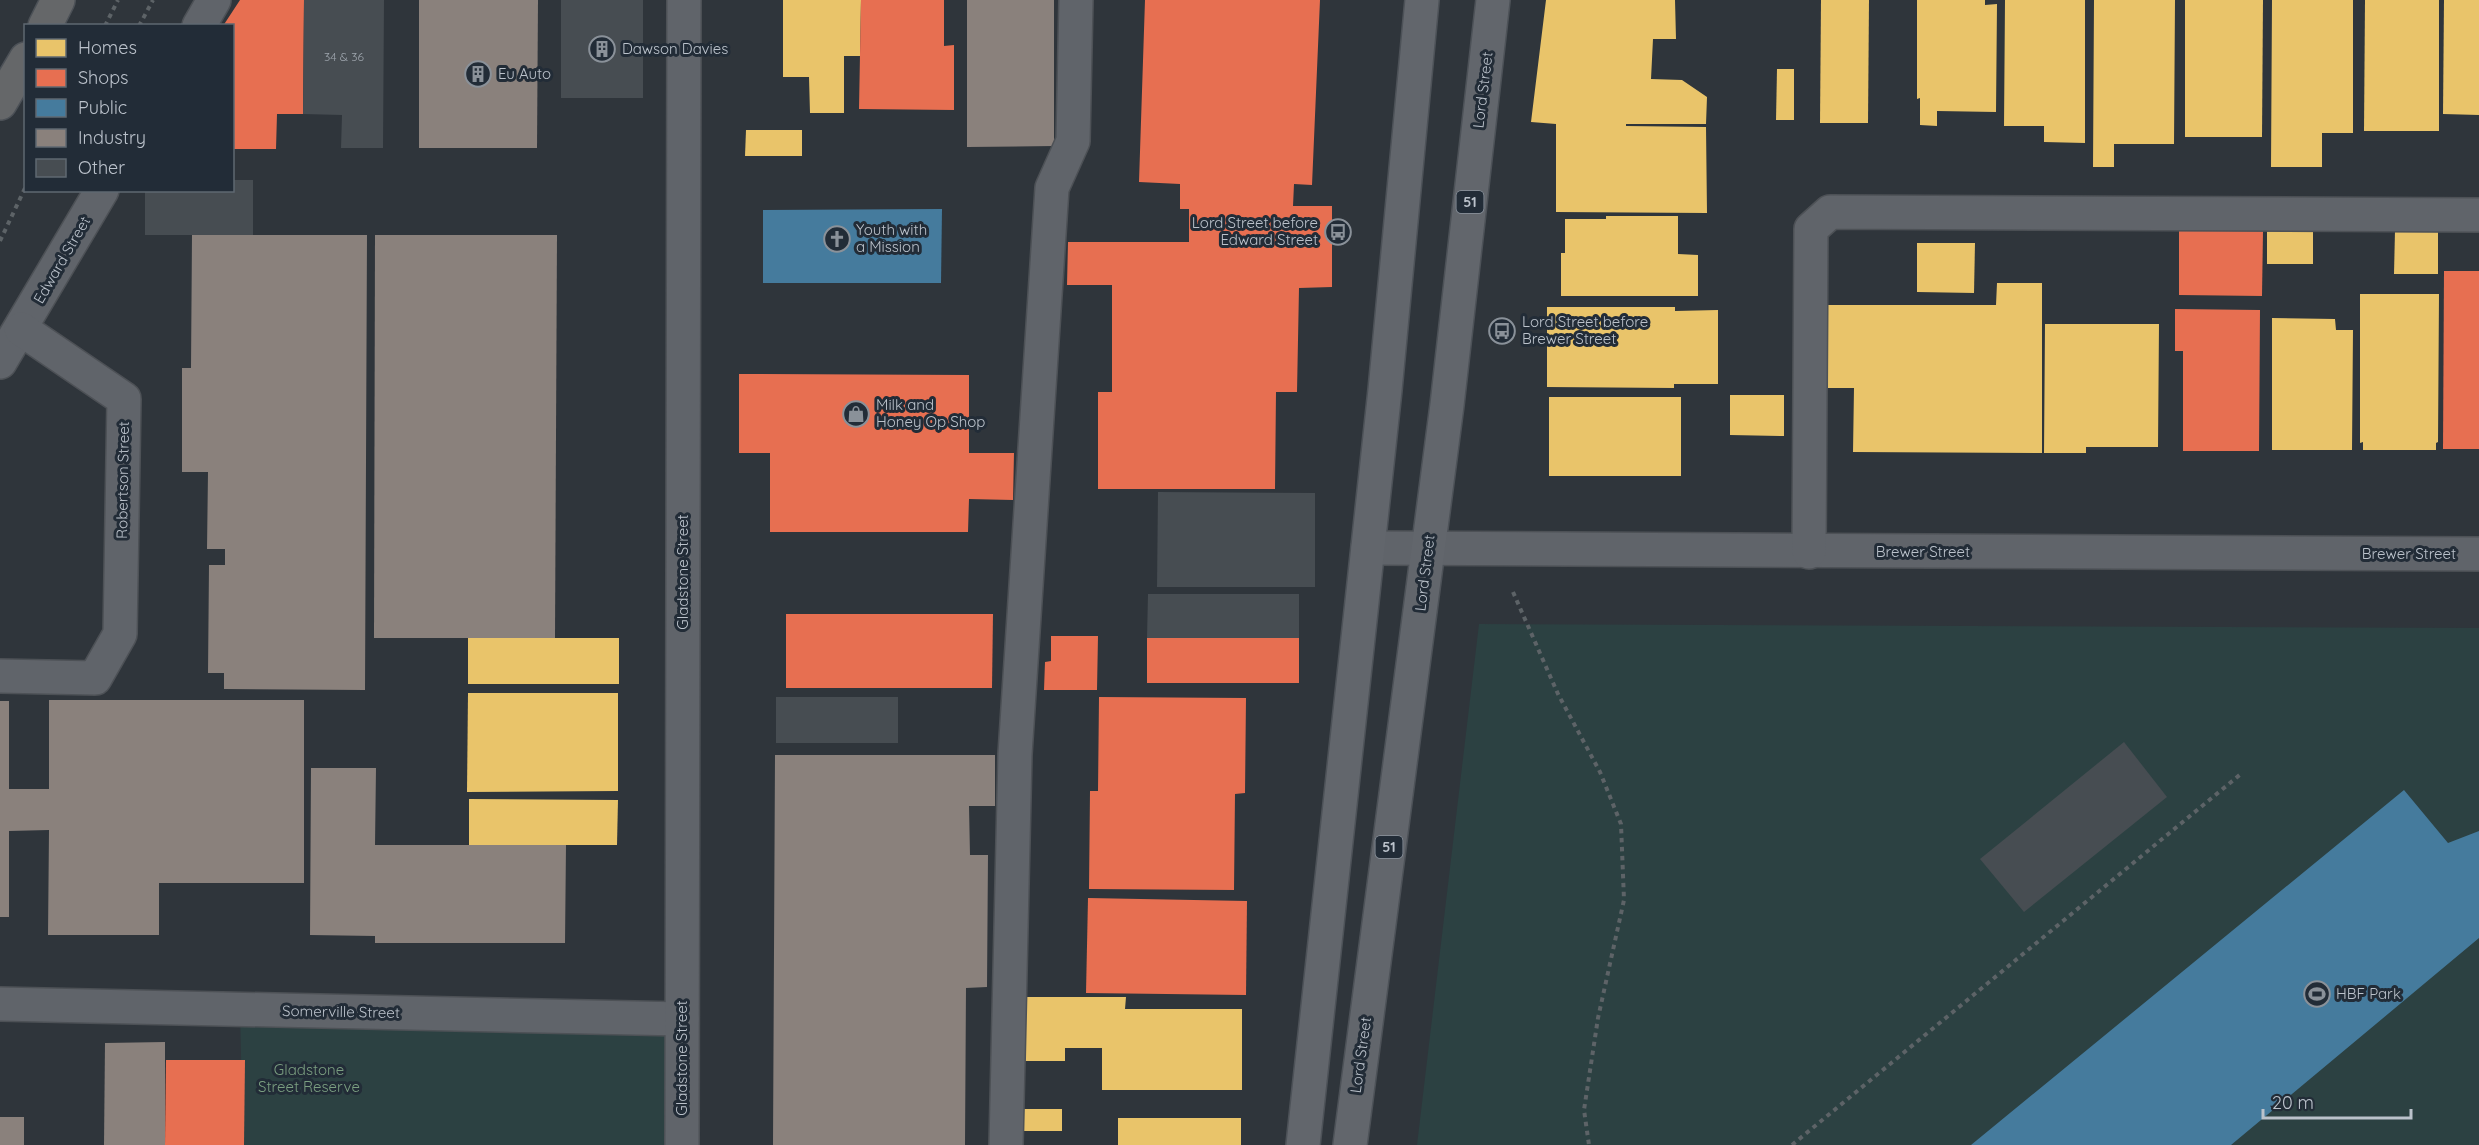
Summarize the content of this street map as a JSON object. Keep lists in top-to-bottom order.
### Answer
{
  "streets": {
    "main road": ["Lord Street", "51"],
    "street": [
      "Edward Street",
      "Robertson Street",
      "Brewer Street",
      "Gladstone Street",
      "Somerville Street"
    ]
  },
  "crossings": [
    ["Lord Street", "Brewer Street"],
    ["Edward Street", "Robertson Street"],
    ["Gladstone Street", "Somerville Street"]
  ],
  "parks": ["Gladstone Street Reserve"],
  "places": {
    "building": ["Dawson Davies", "Eu Auto"],
    "bus stop": ["Lord Street before Edward Street", "Lord Street before Brewer Street"],
    "church": ["Youth with a Mission"],
    "shop": ["Milk and Honey Op Shop"],
    "sports": ["HBF Park"]
  },
  "house_numbers": ["34 & 36"],
  "legend": [
    "Homes",
    "Shops",
    "Public",
    "Industry",
    "Other"
  ],
  "scale_bar": "20 m"
}
